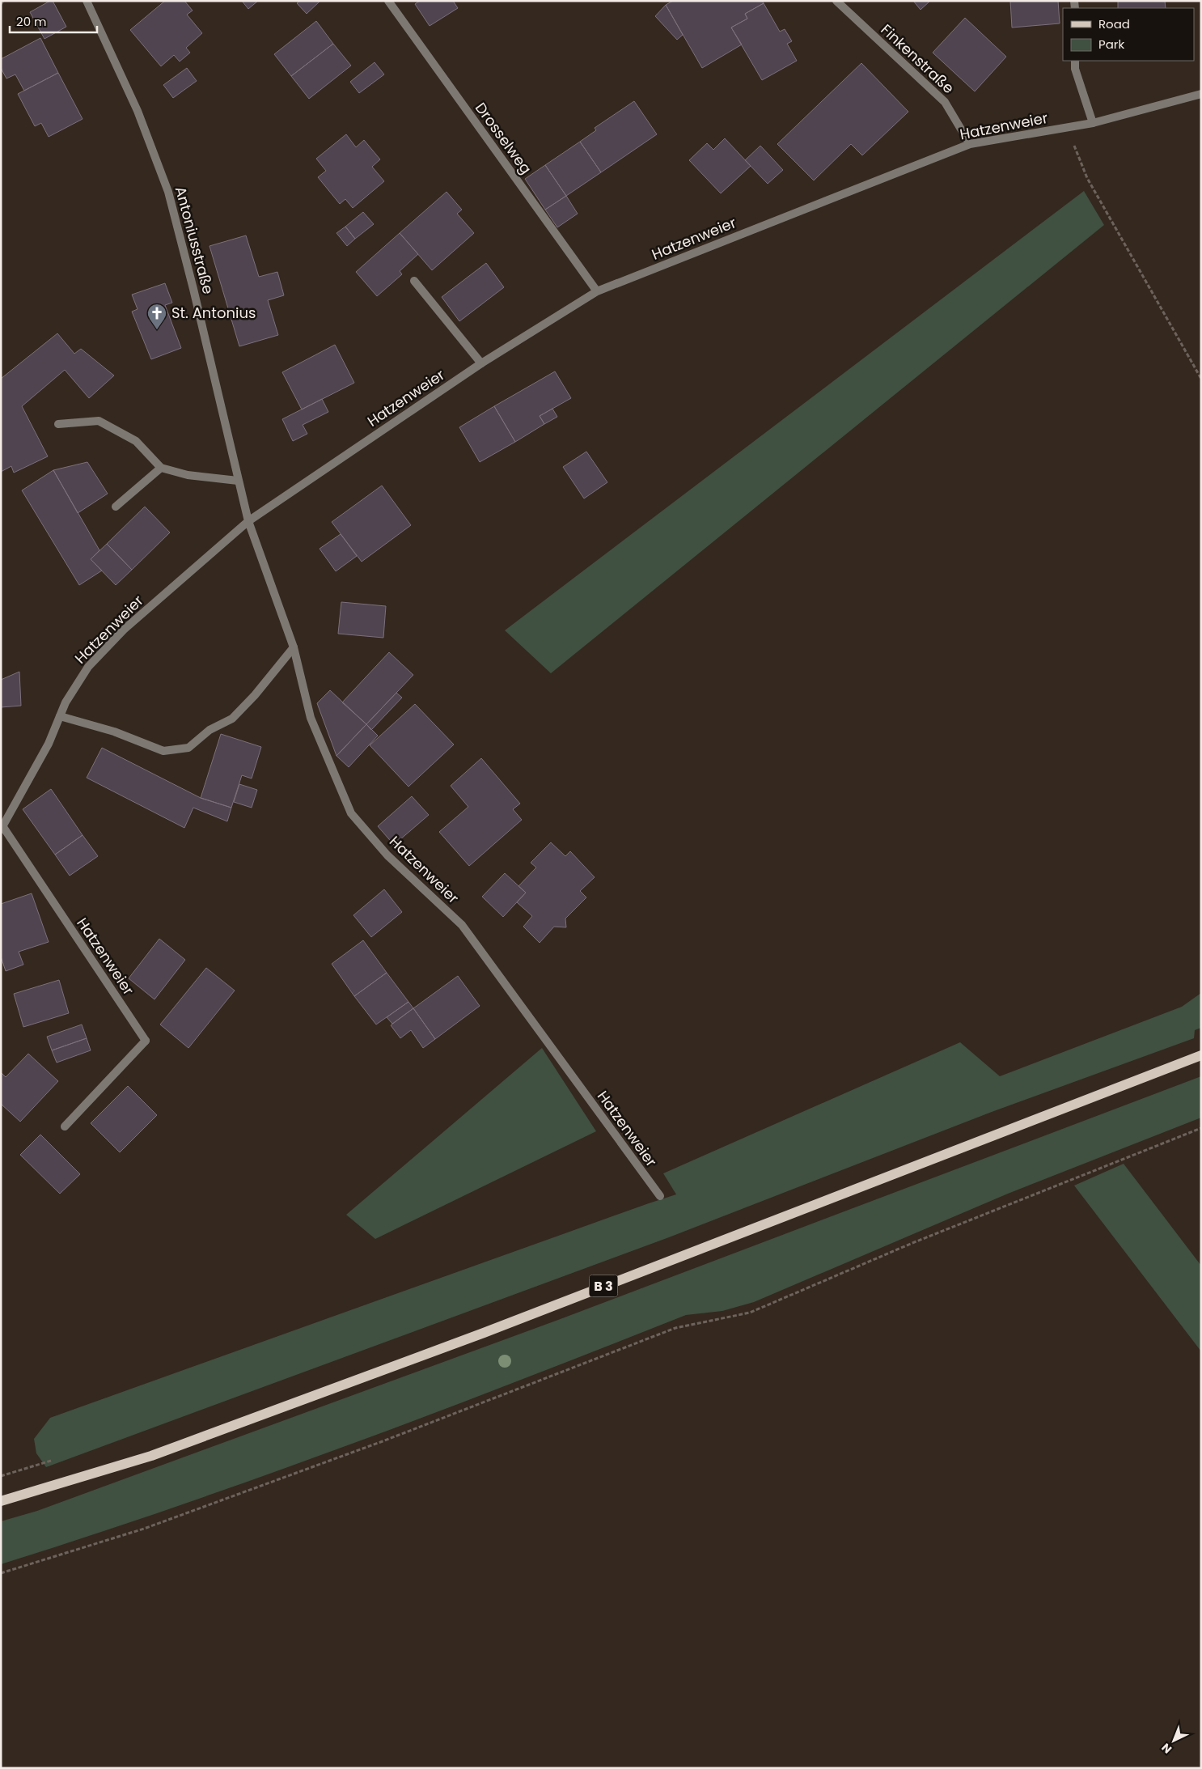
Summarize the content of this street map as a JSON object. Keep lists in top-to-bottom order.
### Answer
{
  "streets": {
    "main road": ["B 3"],
    "street": [
      "Finkenstraße",
      "Hatzenweier",
      "Drosselweg",
      "Antoniusstraße"
    ]
  },
  "crossings": [
    ["Finkenstraße", "Hatzenweier"],
    ["Hatzenweier", "Drosselweg"],
    ["Hatzenweier", "Antoniusstraße"]
  ],
  "places": {
    "church": ["St. Antonius"]
  },
  "legend": ["Road", "Park"],
  "scale_bar": "20 m",
  "north": "bottom left"
}
